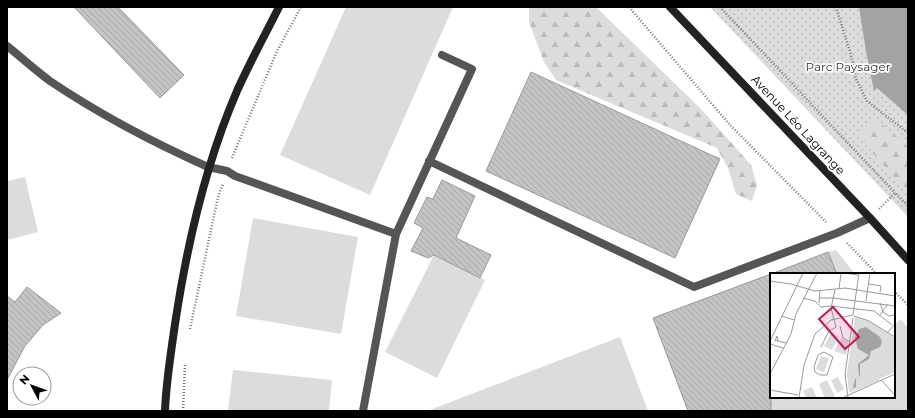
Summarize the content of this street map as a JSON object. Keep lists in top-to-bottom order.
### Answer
{
  "streets": {
    "street": ["Avenue Léo Lagrange"]
  },
  "parks": ["Parc Paysager"],
  "north": "top left"
}
